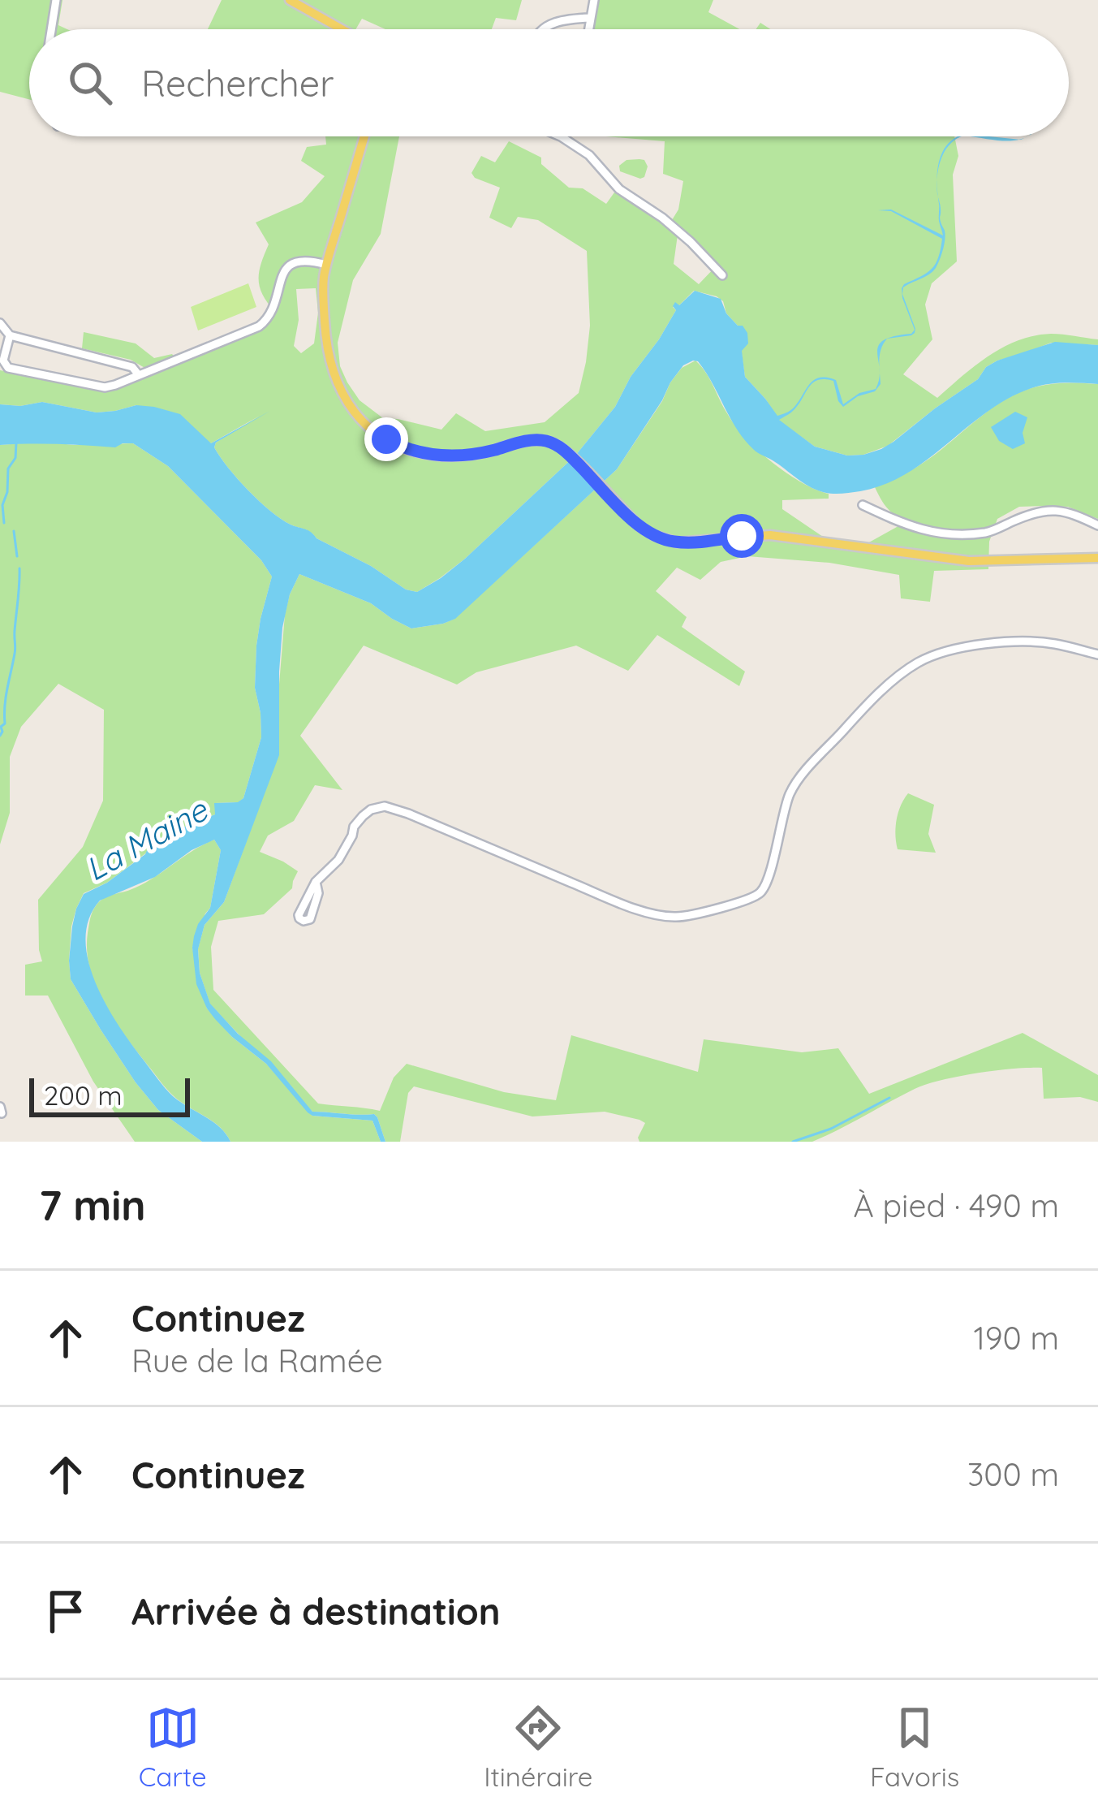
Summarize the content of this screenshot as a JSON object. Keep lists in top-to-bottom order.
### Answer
{
  "water": ["La Maine"],
  "scale_bar": "200 m",
  "page": {
    "search": "Rechercher",
    "scale": "200 m",
    "heading": ["7 min", "À pied · 490 m"],
    "list": [
      ["Continuez", "Rue de la Ramée", "190 m"],
      ["Continuez", "300 m"],
      "Arrivée à destination"
    ],
    "nav": ["Carte", "Itinéraire", "Favoris"]
  }
}
